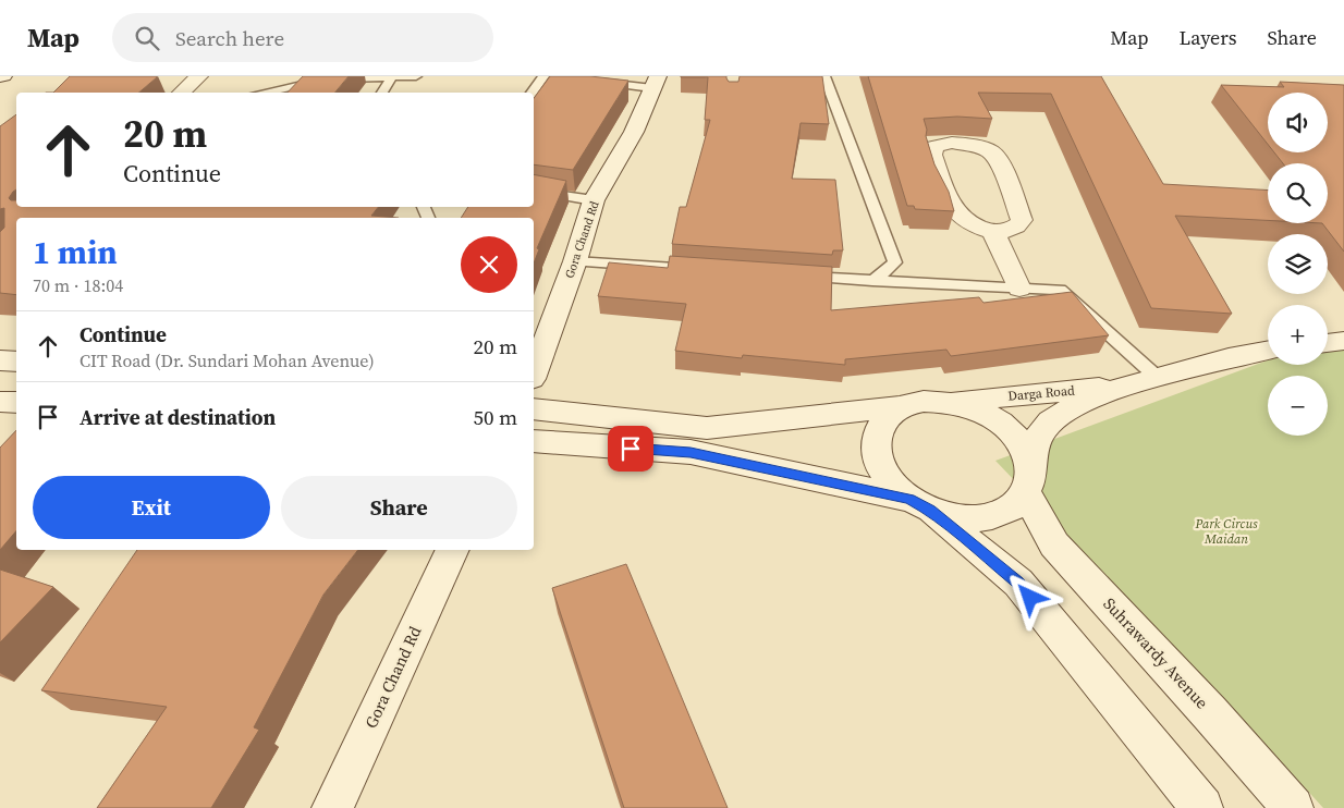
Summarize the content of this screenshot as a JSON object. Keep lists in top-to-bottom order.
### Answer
{
  "streets": {
    "main road": ["Gora Chand Rd", "Darga Road", "Suhrawardy Avenue"]
  },
  "crossings": [
    ["Darga Road", "Suhrawardy Avenue"]
  ],
  "parks": ["Park Circus Maidan"],
  "page": {
    "header": "Map",
    "search": "Search here",
    "nav": ["Map", "Layers", "Share"],
    "map_buttons": ["+", "−"],
    "turn": ["20 m", "Continue"],
    "heading": ["1 min", "70 m · 18:04"],
    "list": [
      {
        "name": "Continue",
        "note": "CIT Road (Dr. Sundari Mohan Avenue)",
        "value": "20 m"
      },
      {
        "name": "Arrive at destination",
        "value": "50 m"
      }
    ],
    "buttons": ["Exit", "Share"]
  }
}
